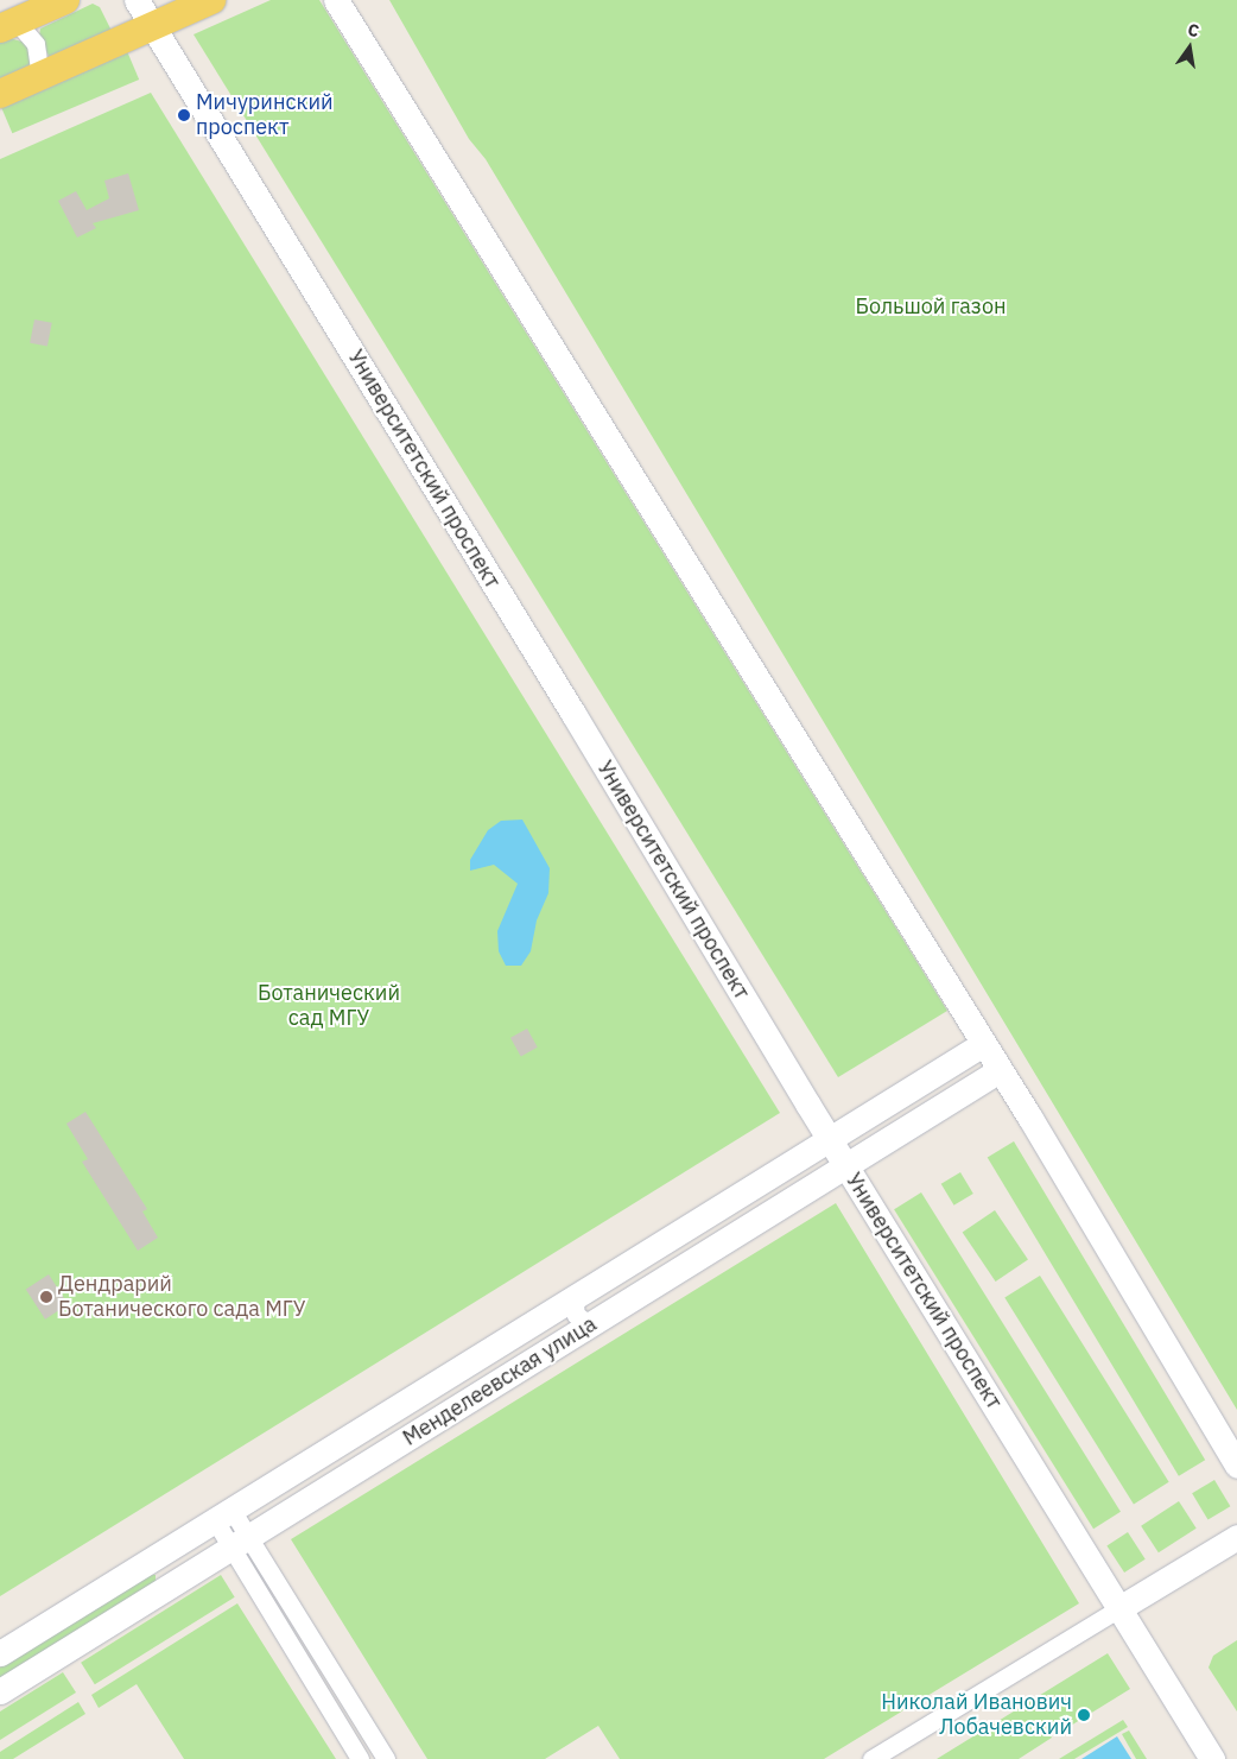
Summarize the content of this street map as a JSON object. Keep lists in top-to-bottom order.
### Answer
{
  "streets": {
    "main road": ["Университетский проспект", "Менделеевская улица"]
  },
  "crossings": [
    ["Университетский проспект", "Менделеевская улица"]
  ],
  "parks": ["Большой газон", "Ботанический сад МГУ"],
  "places": ["Мичуринский проспект", "Дендрарий Ботанического сада МГУ", "Николай Иванович Лобачевский"],
  "north": "top"
}
